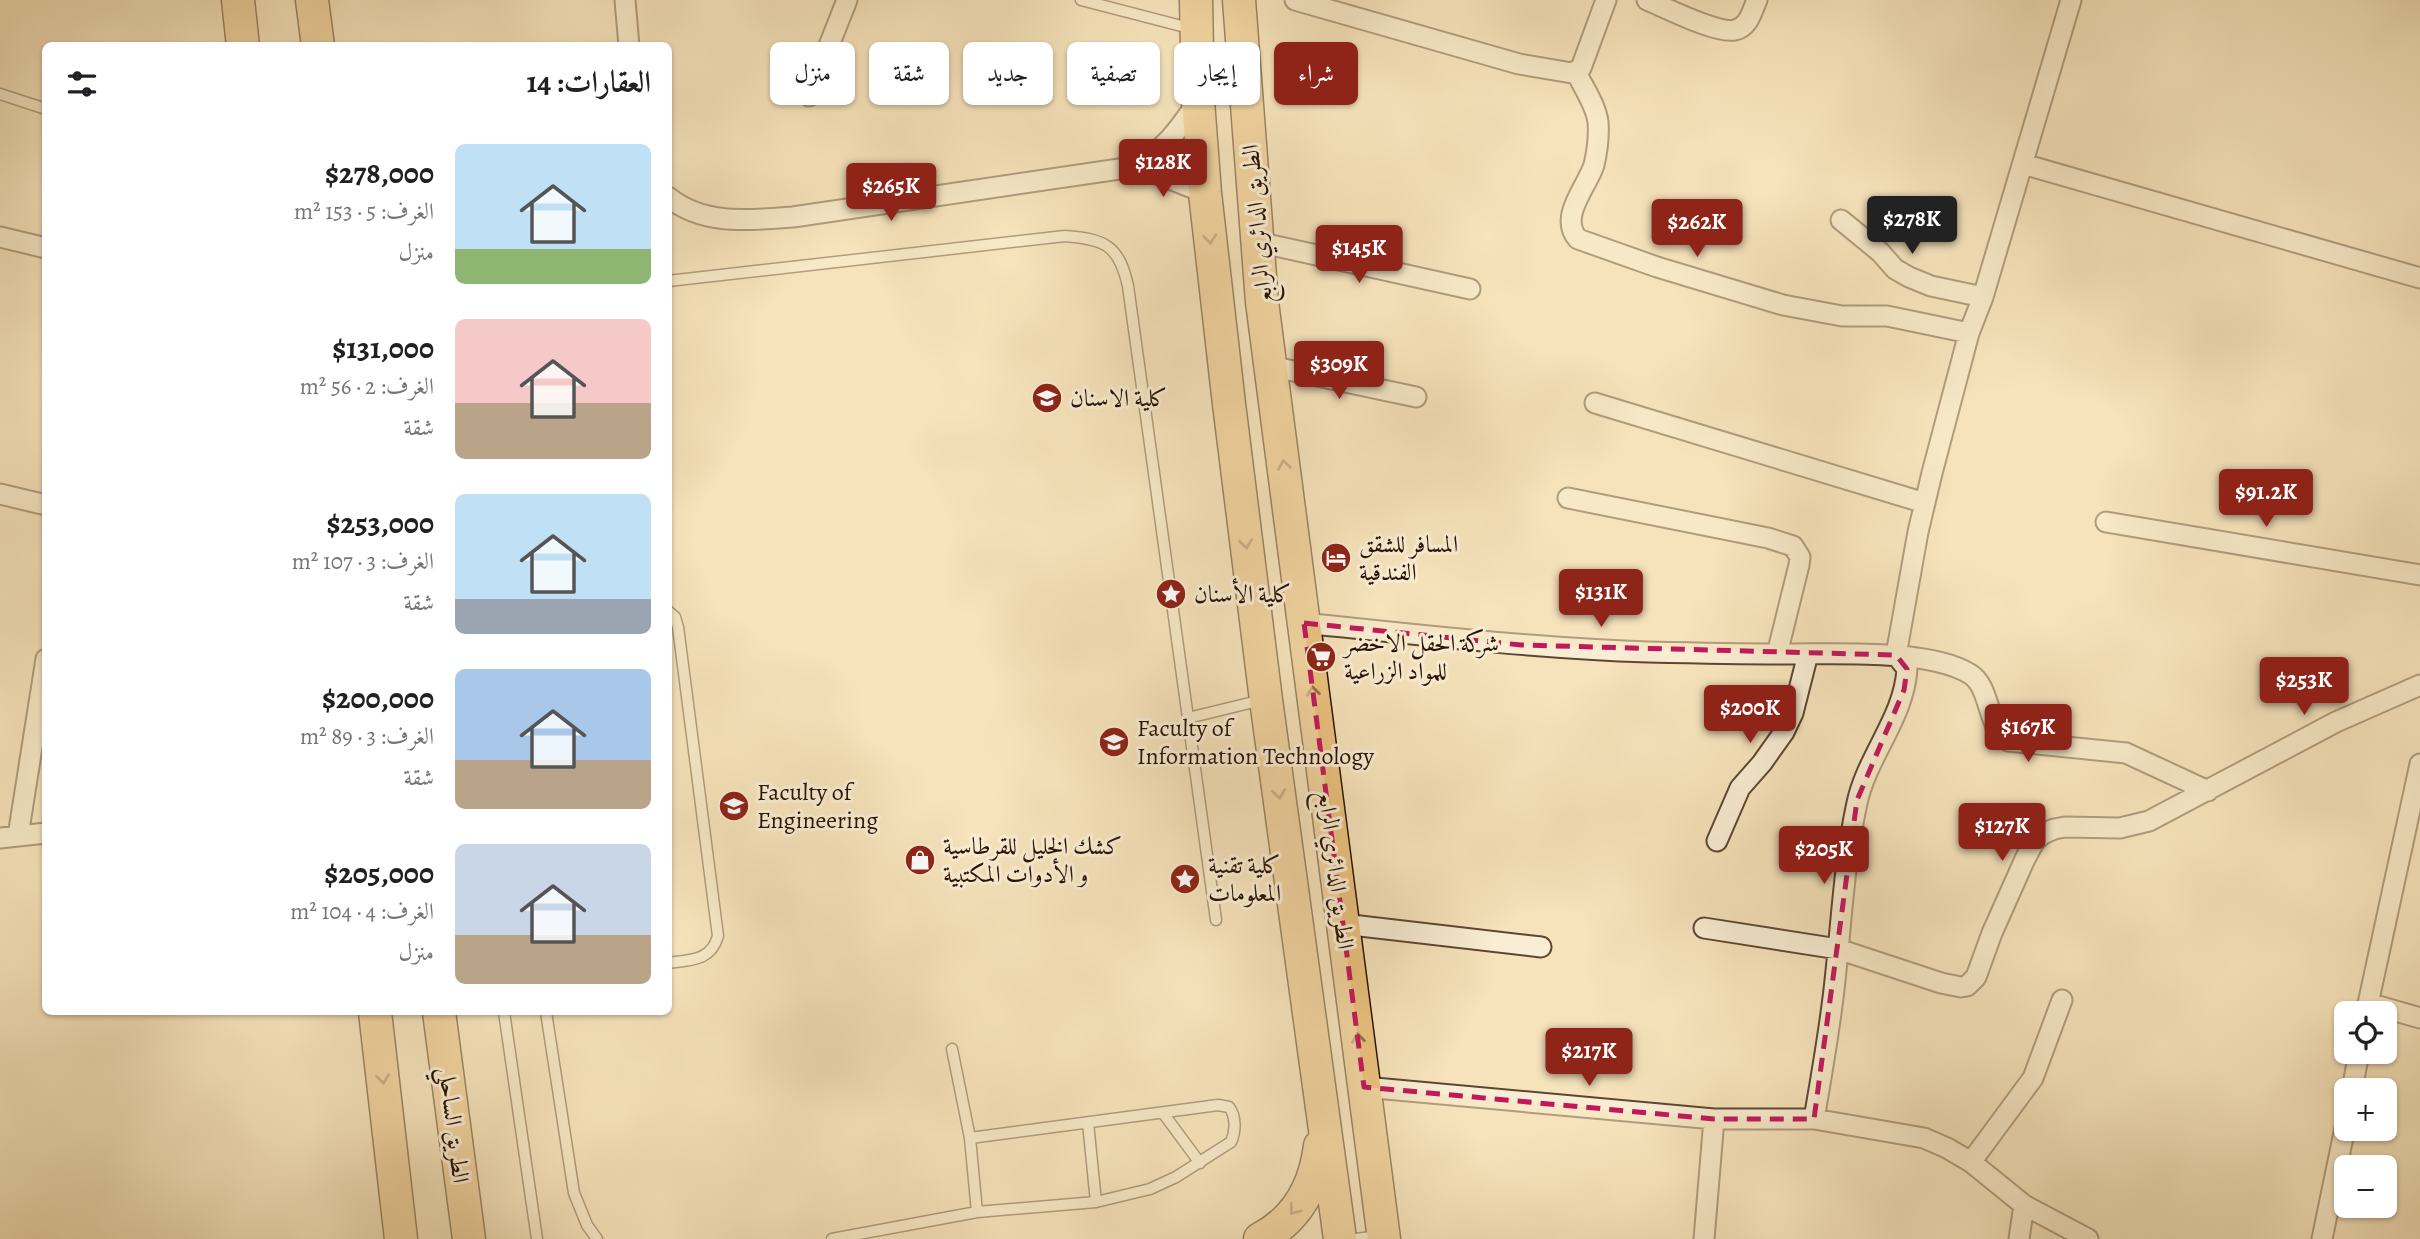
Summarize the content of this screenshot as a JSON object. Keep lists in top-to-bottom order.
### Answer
{
  "streets": {
    "main road": ["الطريق الدائري الرابع", "الطريق الساحلي"]
  },
  "places": {
    "school or university": ["كلية الاسنان", "Faculty of Information Technology", "Faculty of Engineering"],
    "hotel": ["المسافر للشقق الفندقية"],
    "place": ["كلية الأسنان", "كلية تقنية المعلومات"],
    "supermarket": ["شركة الحقل الاخضر للمواد الزراعية"],
    "shop": ["كشك الخليل للقرطاسية و الأدوات المكتبية"]
  },
  "page": {
    "chip": [
      "شراء",
      "إيجار",
      "تصفية",
      "جديد",
      "شقة",
      "منزل"
    ],
    "heading": "العقارات: 14",
    "list": [
      {
        "name": "$278,000",
        "note": "الغرف: 5 · 153 m² · منزل"
      },
      {
        "name": "$131,000",
        "note": "الغرف: 2 · 56 m² · شقة"
      },
      {
        "name": "$253,000",
        "note": "الغرف: 3 · 107 m² · شقة"
      },
      {
        "name": "$200,000",
        "note": "الغرف: 3 · 89 m² · شقة"
      },
      {
        "name": "$205,000",
        "note": "الغرف: 4 · 104 m² · منزل"
      }
    ],
    "price": [
      "$128K",
      "$265K",
      "$278K",
      "$262K",
      "$145K",
      "$309K",
      "$91.2K",
      "$131K",
      "$253K",
      "$200K",
      "$167K",
      "$127K",
      "$205K",
      "$217K"
    ],
    "map_buttons": ["+", "−"]
  }
}
